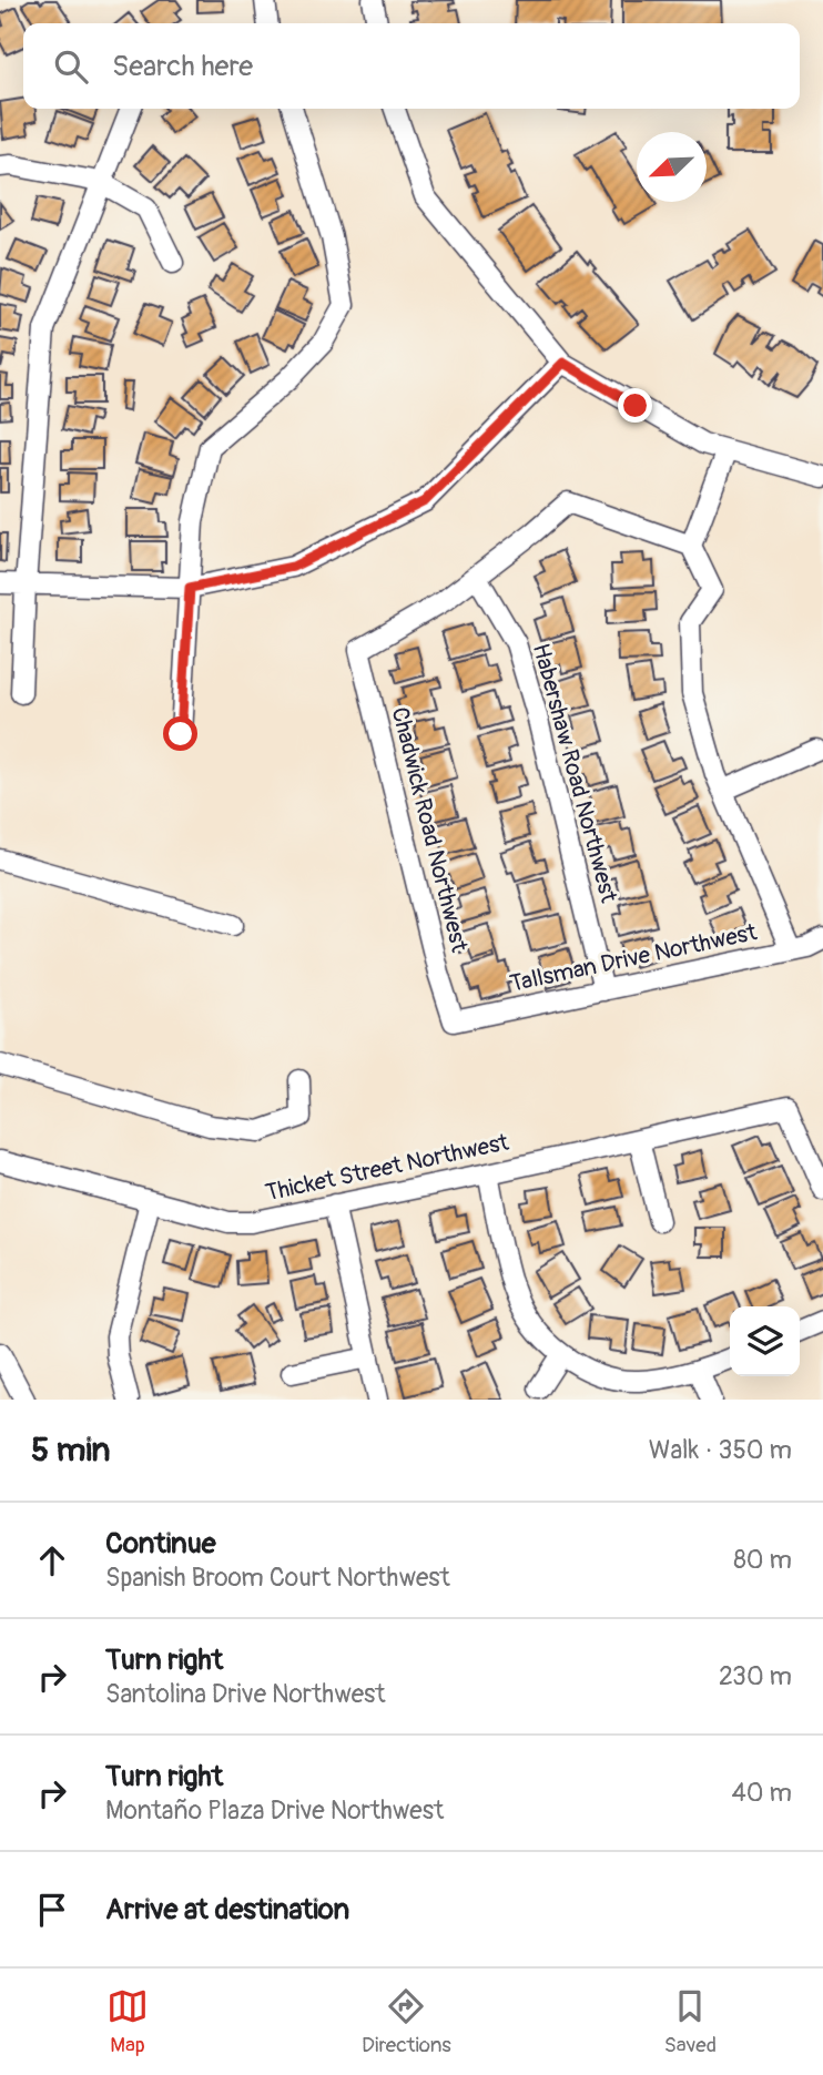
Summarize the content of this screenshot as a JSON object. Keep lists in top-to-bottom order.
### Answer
{
  "streets": {
    "street": [
      "Habershaw Road Northwest",
      "Chadwick Road Northwest",
      "Tallsman Drive Northwest",
      "Thicket Street Northwest"
    ]
  },
  "crossings": [
    ["Habershaw Road Northwest", "Chadwick Road Northwest"],
    ["Habershaw Road Northwest", "Tallsman Drive Northwest"],
    ["Chadwick Road Northwest", "Tallsman Drive Northwest"]
  ],
  "north": "bottom left",
  "page": {
    "search": "Search here",
    "heading": ["5 min", "Walk · 350 m"],
    "list": [
      ["Continue", "Spanish Broom Court Northwest", "80 m"],
      ["Turn right", "Santolina Drive Northwest", "230 m"],
      ["Turn right", "Montaño Plaza Drive Northwest", "40 m"],
      "Arrive at destination"
    ],
    "nav": ["Map", "Directions", "Saved"]
  }
}
